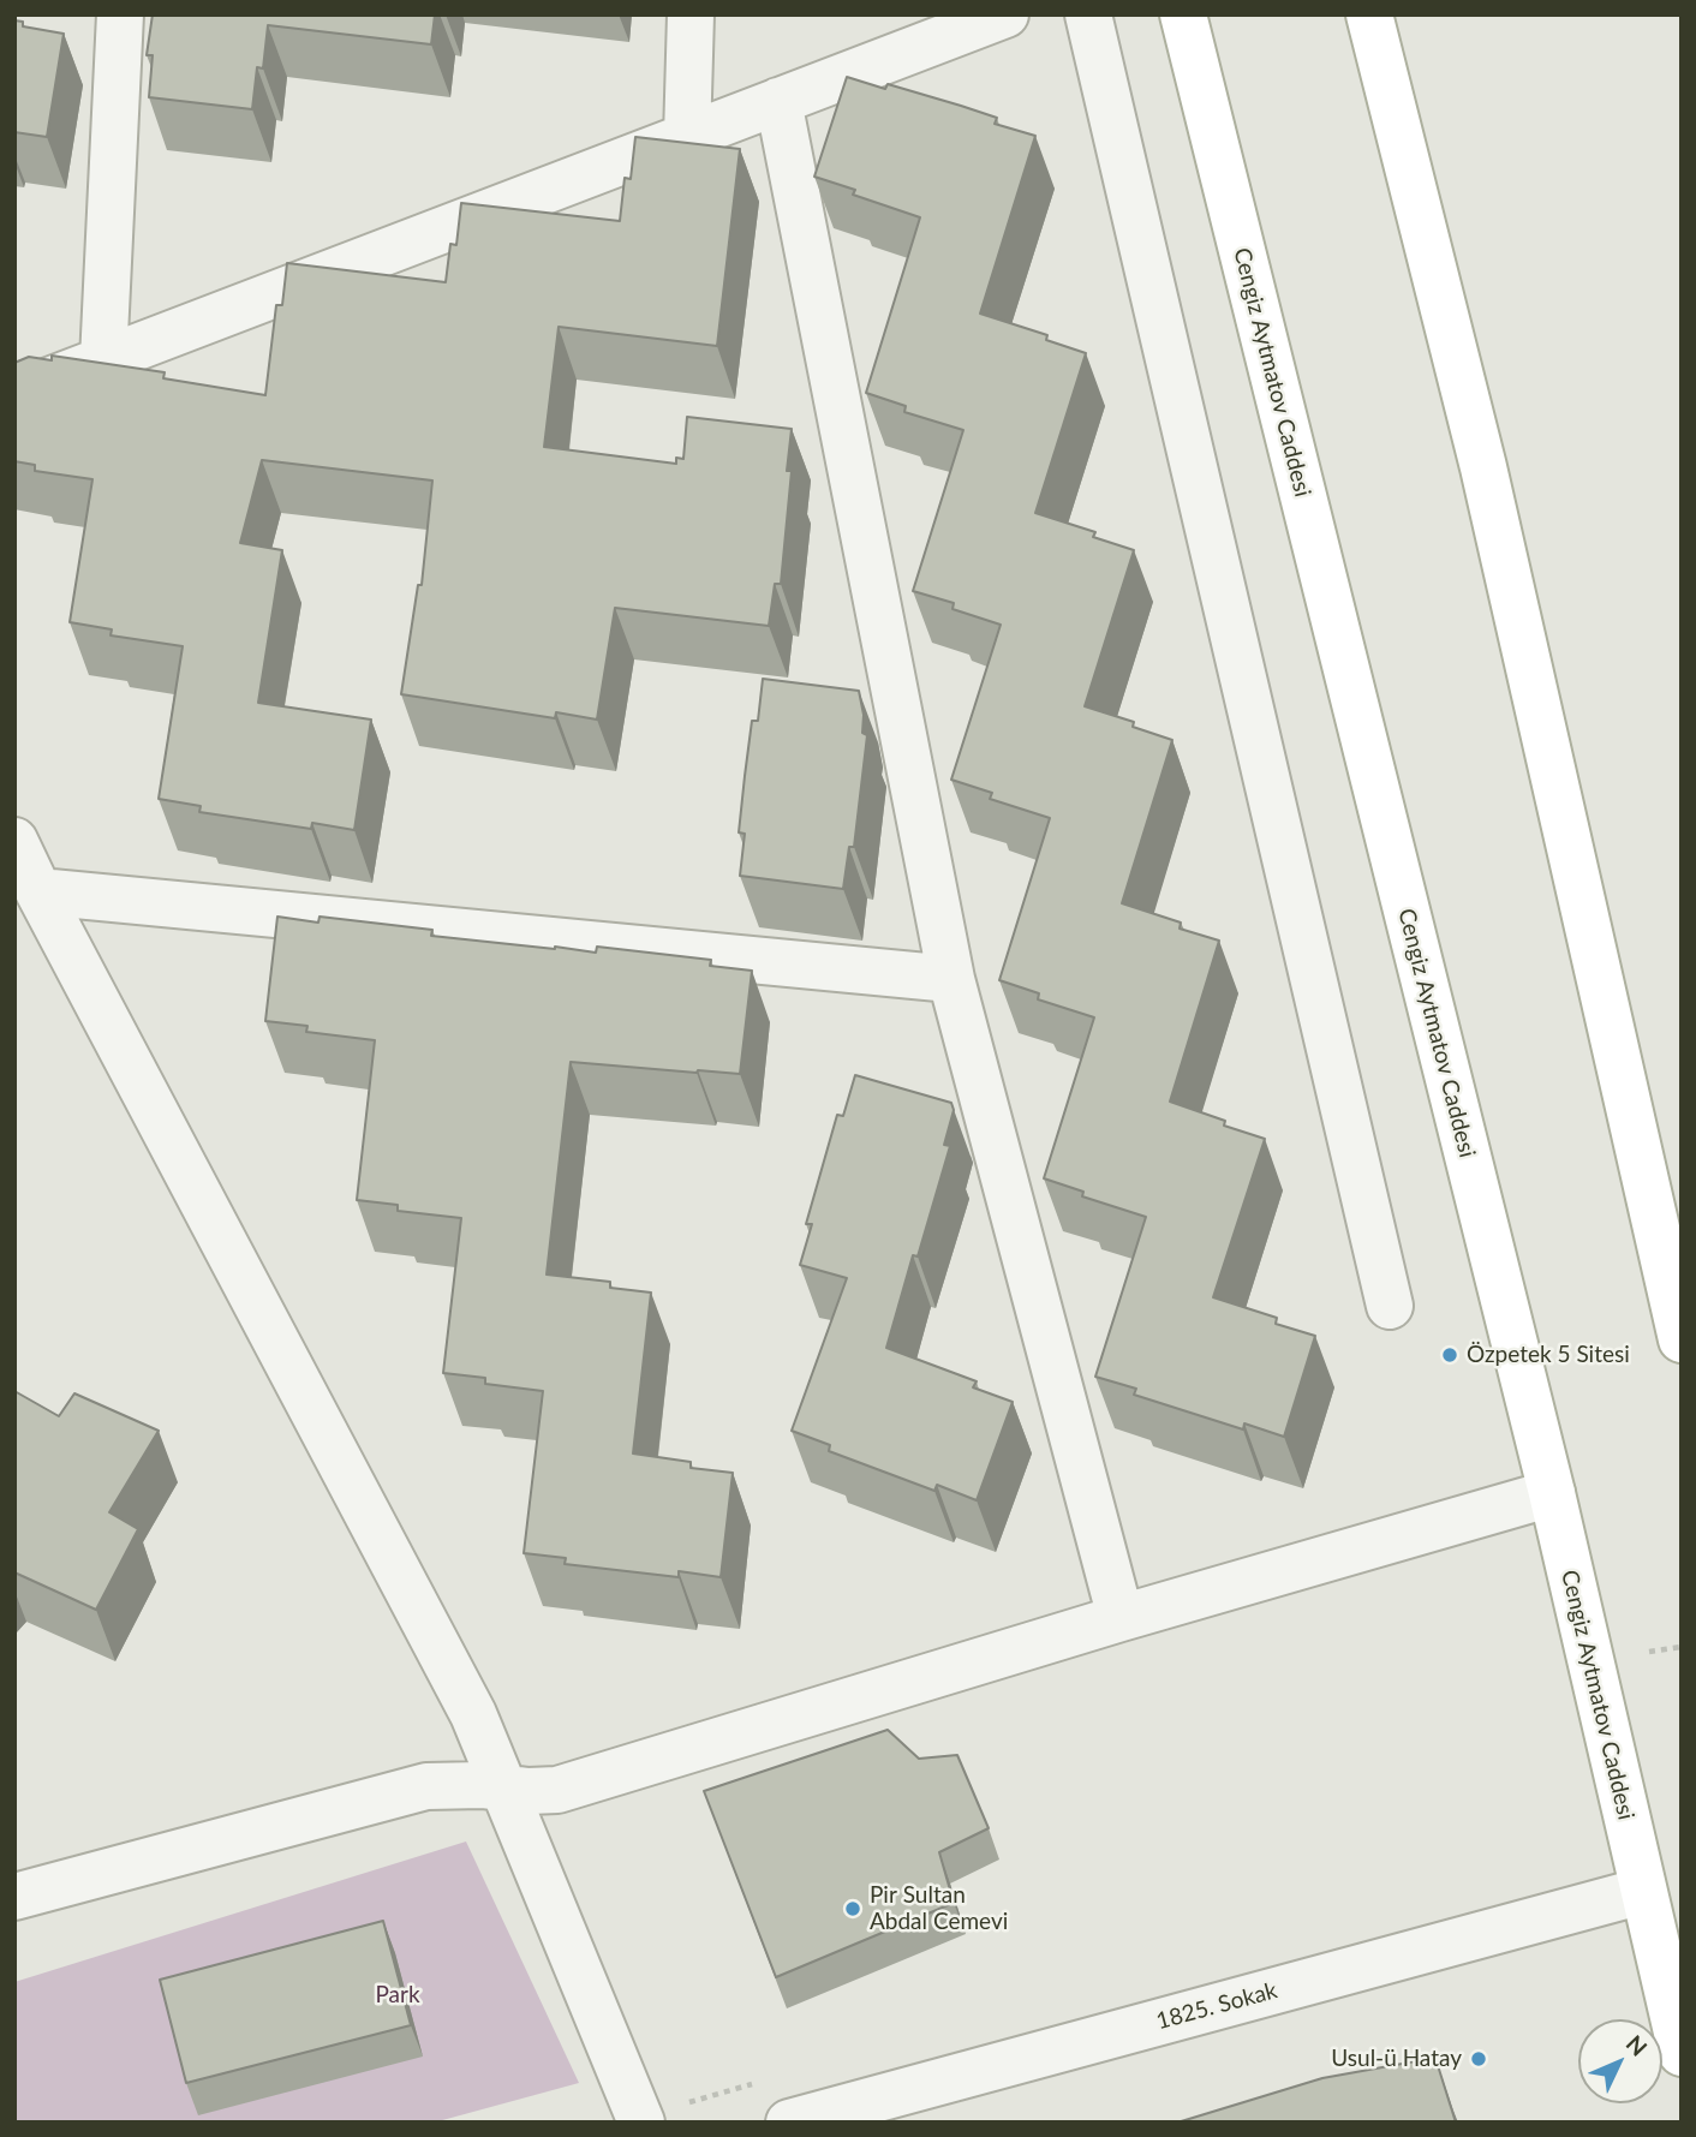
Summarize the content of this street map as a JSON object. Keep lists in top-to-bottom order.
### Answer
{
  "streets": {
    "main road": ["Cengiz Aytmatov Caddesi"],
    "street": ["1825. Sokak"]
  },
  "crossings": [
    ["Cengiz Aytmatov Caddesi", "1825. Sokak"]
  ],
  "parks": ["Park"],
  "places": ["Özpetek 5 Sitesi", "Pir Sultan Abdal Cemevi", "Usul-ü Hatay"],
  "north": "top right"
}
